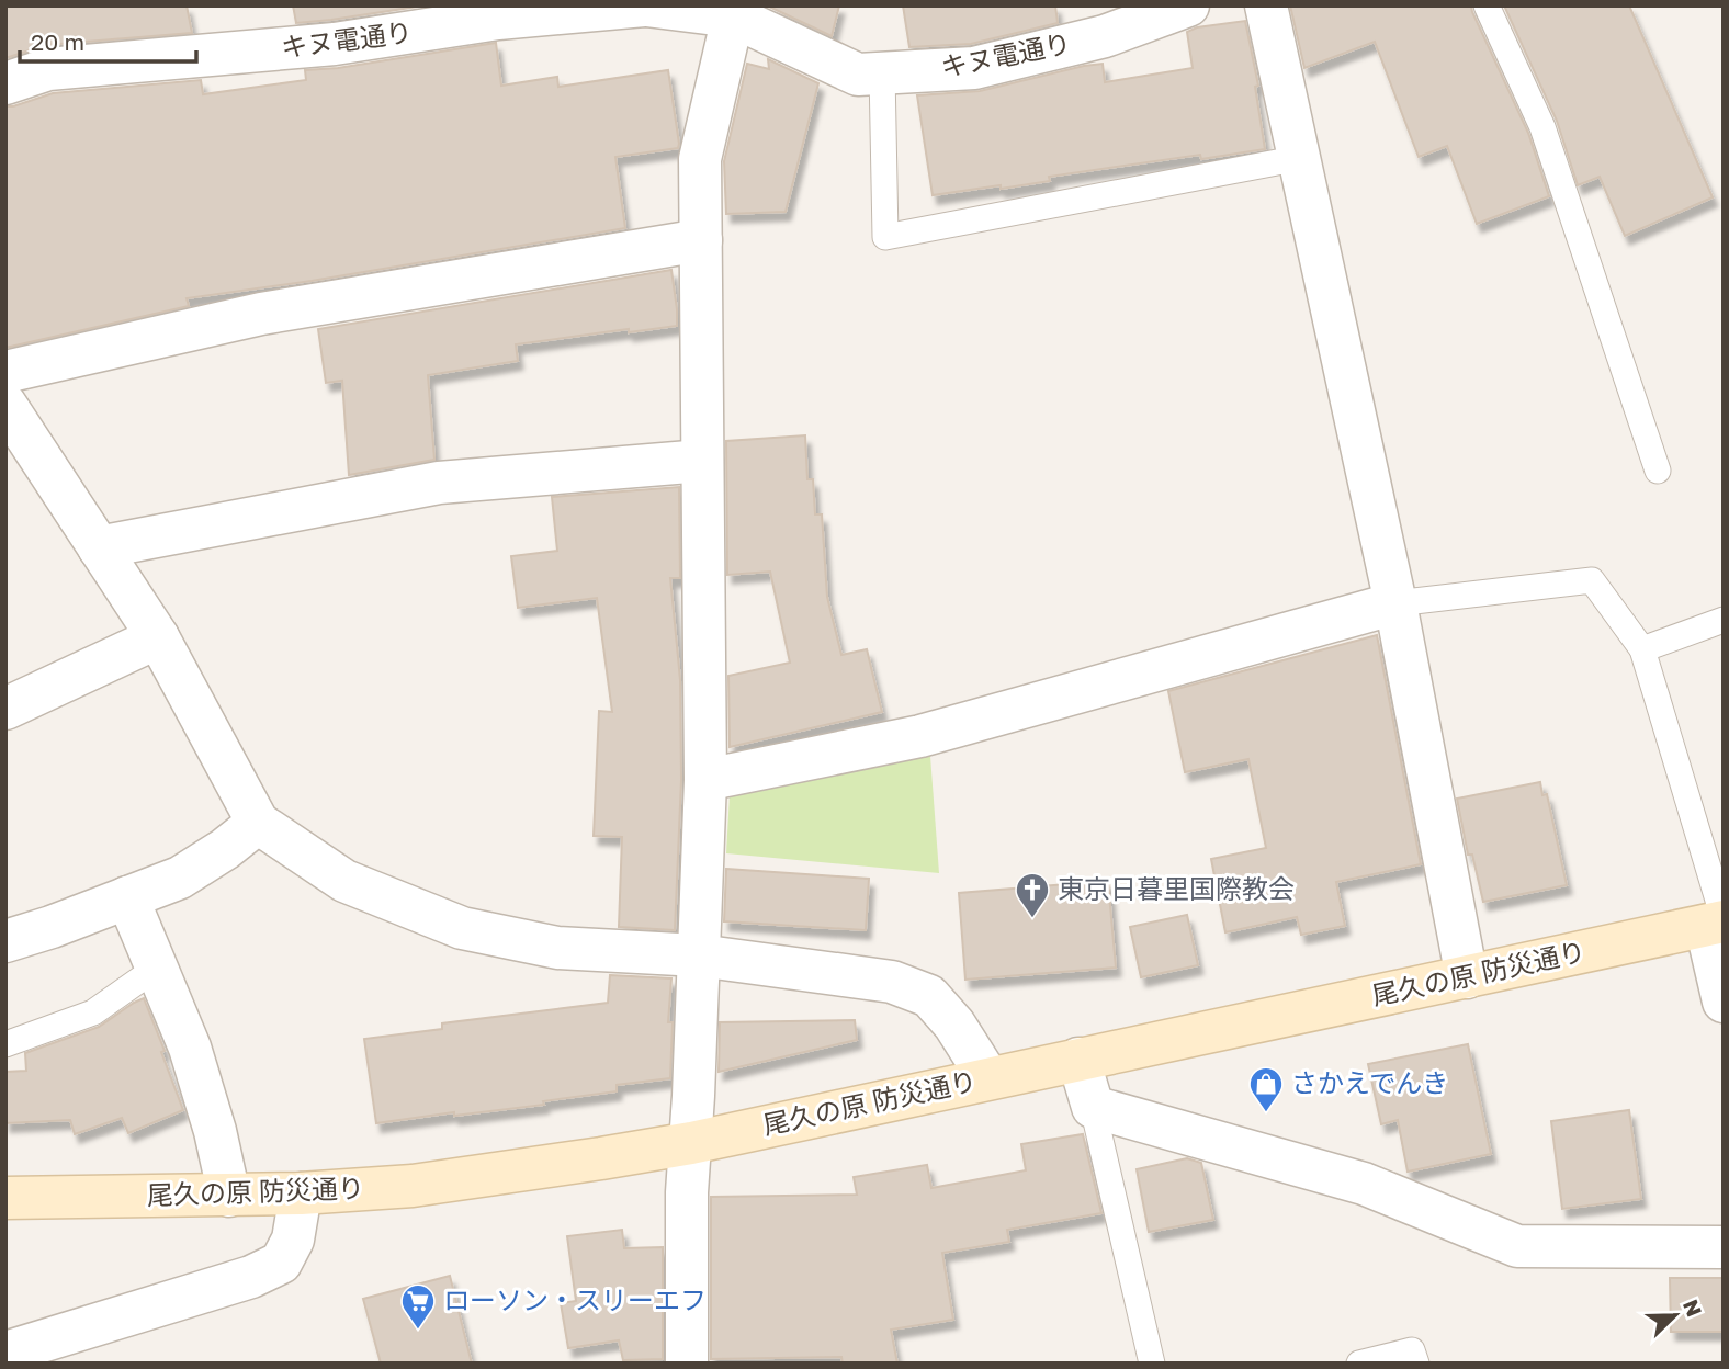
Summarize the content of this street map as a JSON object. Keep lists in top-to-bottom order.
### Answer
{
  "streets": {
    "street": ["キヌ電通り", "尾久の原 防災通り"]
  },
  "places": {
    "church": ["東京日暮里国際教会"],
    "shop": ["さかえでんき"],
    "supermarket": ["ローソン・スリーエフ"]
  },
  "scale_bar": "20 m",
  "north": "top right"
}
